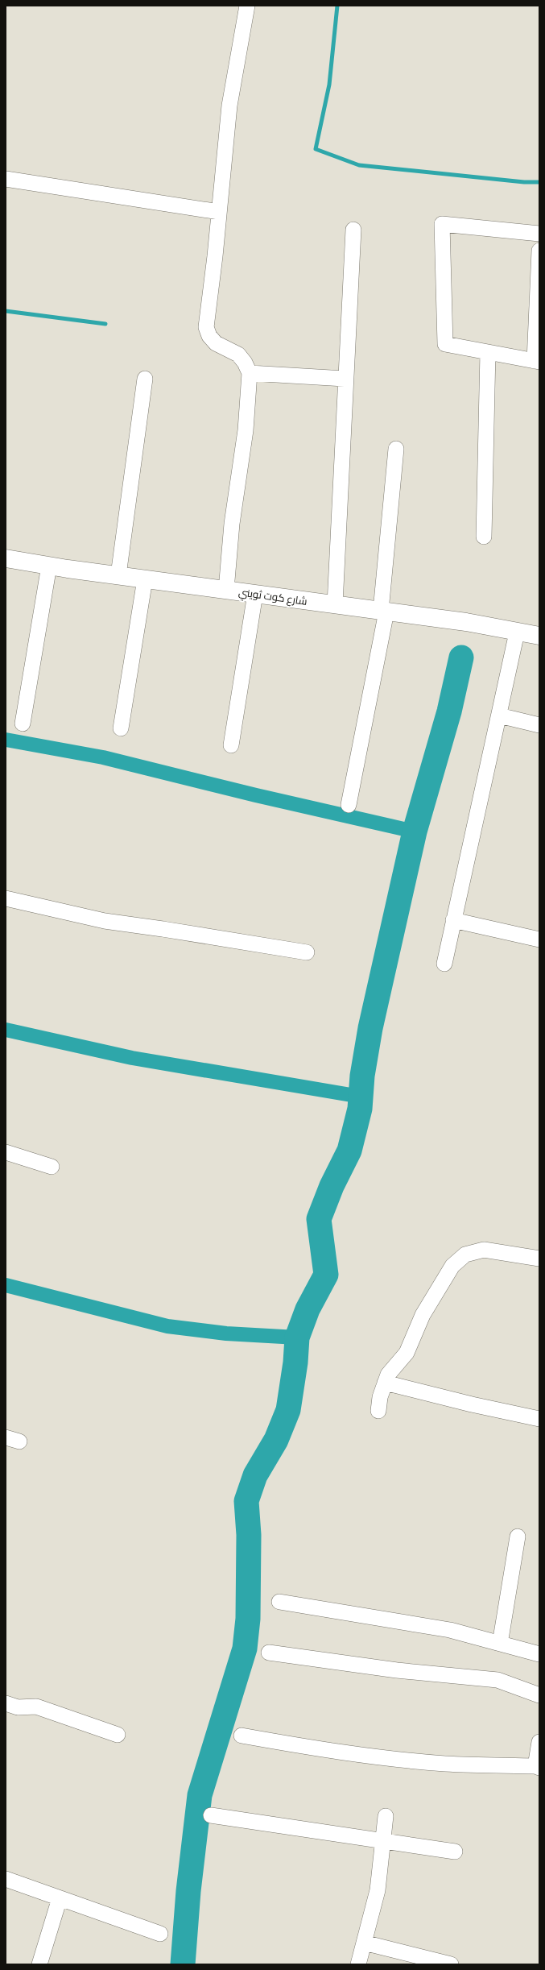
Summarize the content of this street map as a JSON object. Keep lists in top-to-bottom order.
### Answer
{
  "streets": {
    "main road": ["شارع كوت ثويني"]
  }
}
